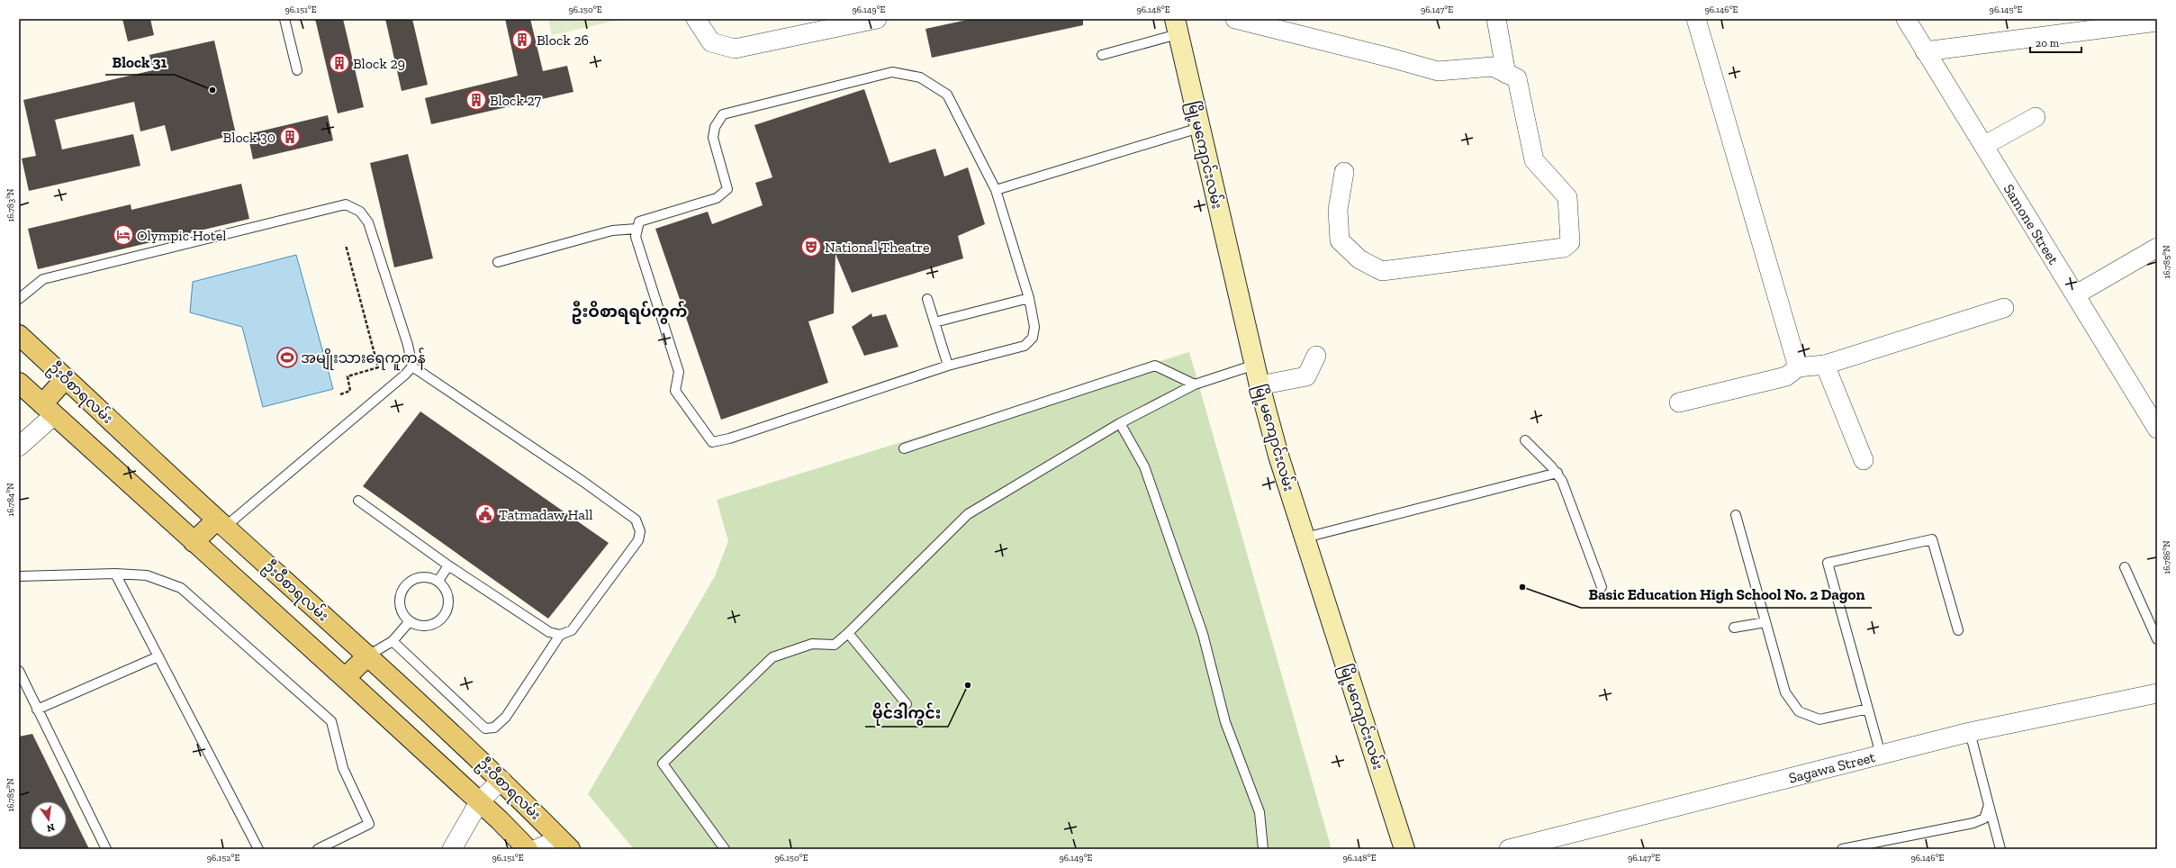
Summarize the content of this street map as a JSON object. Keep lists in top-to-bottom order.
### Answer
{
  "streets": {
    "main road": ["မြို့မကျောင်းလမ်း", "ဦးဝီစာရလမ်း"],
    "street": ["Samone Street", "Sagawa Street"]
  },
  "districts": ["ဦးဝိစာရရပ်ကွက်"],
  "places": {
    "building": [
      "Block 26",
      "Block 29",
      "Block 27",
      "Block 30"
    ],
    "other": ["Block 31", "Basic Education High School No. 2 Dagon", "မိုင်ဒါကွင်း"],
    "hotel": ["Olympic Hotel"],
    "theatre": ["National Theatre"],
    "sports": ["အမျိုးသားရေကူကန်"],
    "public building": ["Tatmadaw Hall"]
  },
  "scale_bar": "20 m",
  "north": "bottom",
  "coordinates": [
    "96.151°E",
    "96.150°E",
    "96.149°E",
    "96.148°E",
    "96.147°E",
    "96.146°E",
    "96.145°E",
    "16.783°N",
    "16.785°N",
    "16.784°N",
    "16.786°N",
    "96.152°E"
  ]
}
